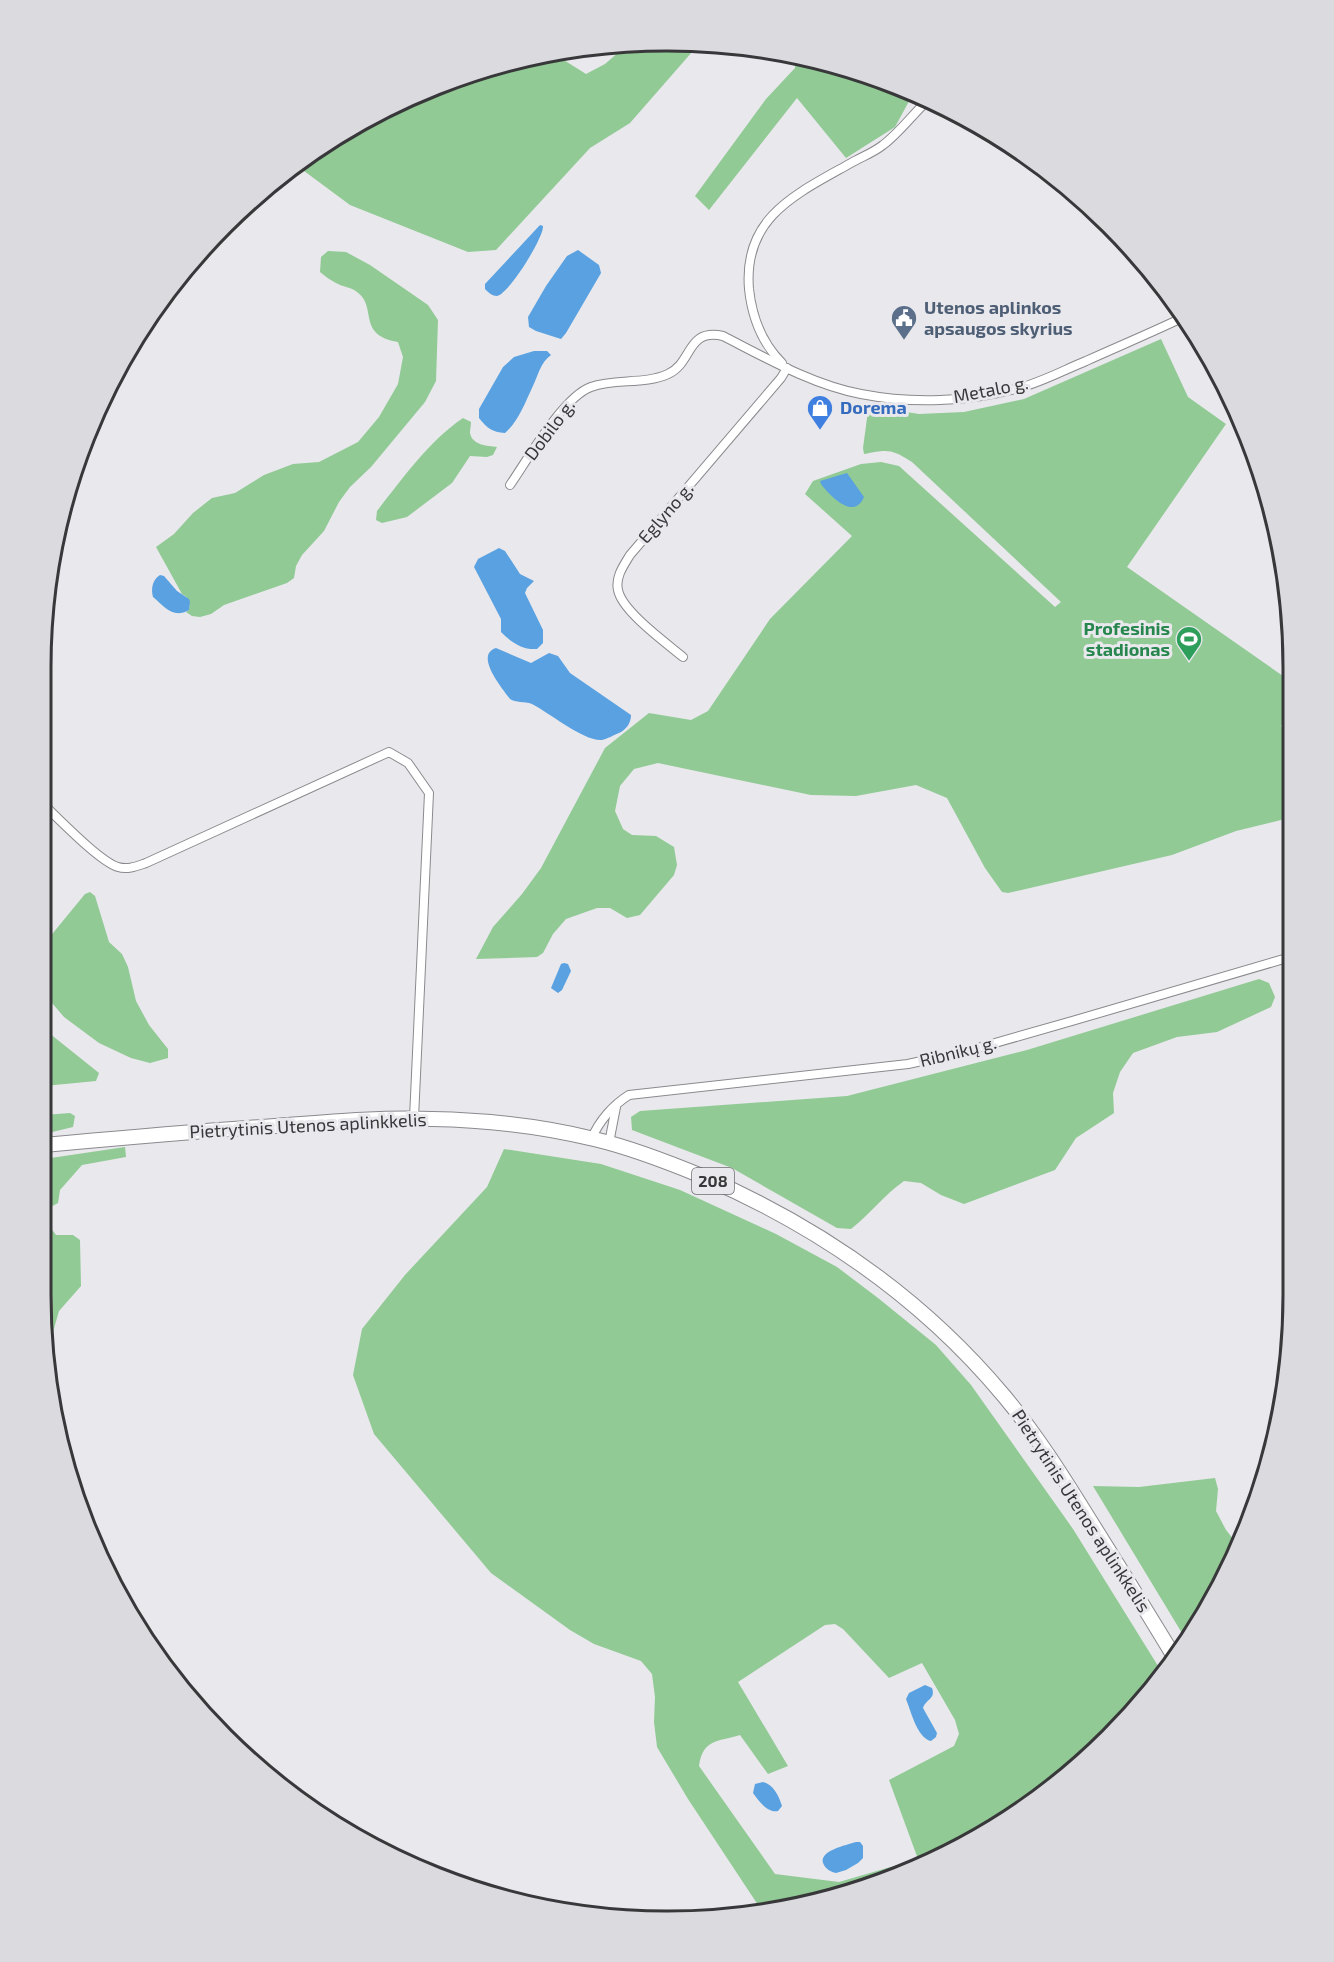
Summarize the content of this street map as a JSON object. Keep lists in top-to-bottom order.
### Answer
{
  "streets": {
    "highway": ["Pietrytinis Utenos aplinkkelis", "208"],
    "street": [
      "Metalo g.",
      "Dobilo g.",
      "Eglyno g.",
      "Ribnikų g."
    ]
  },
  "crossings": [
    ["Metalo g.", "Dobilo g."],
    ["Metalo g.", "Eglyno g."],
    ["Dobilo g.", "Eglyno g."],
    ["Ribnikų g.", "Pietrytinis Utenos aplinkkelis"]
  ],
  "places": {
    "public building": ["Utenos aplinkos apsaugos skyrius"],
    "shop": ["Dorema"],
    "sports": ["Profesinis stadionas"]
  }
}
